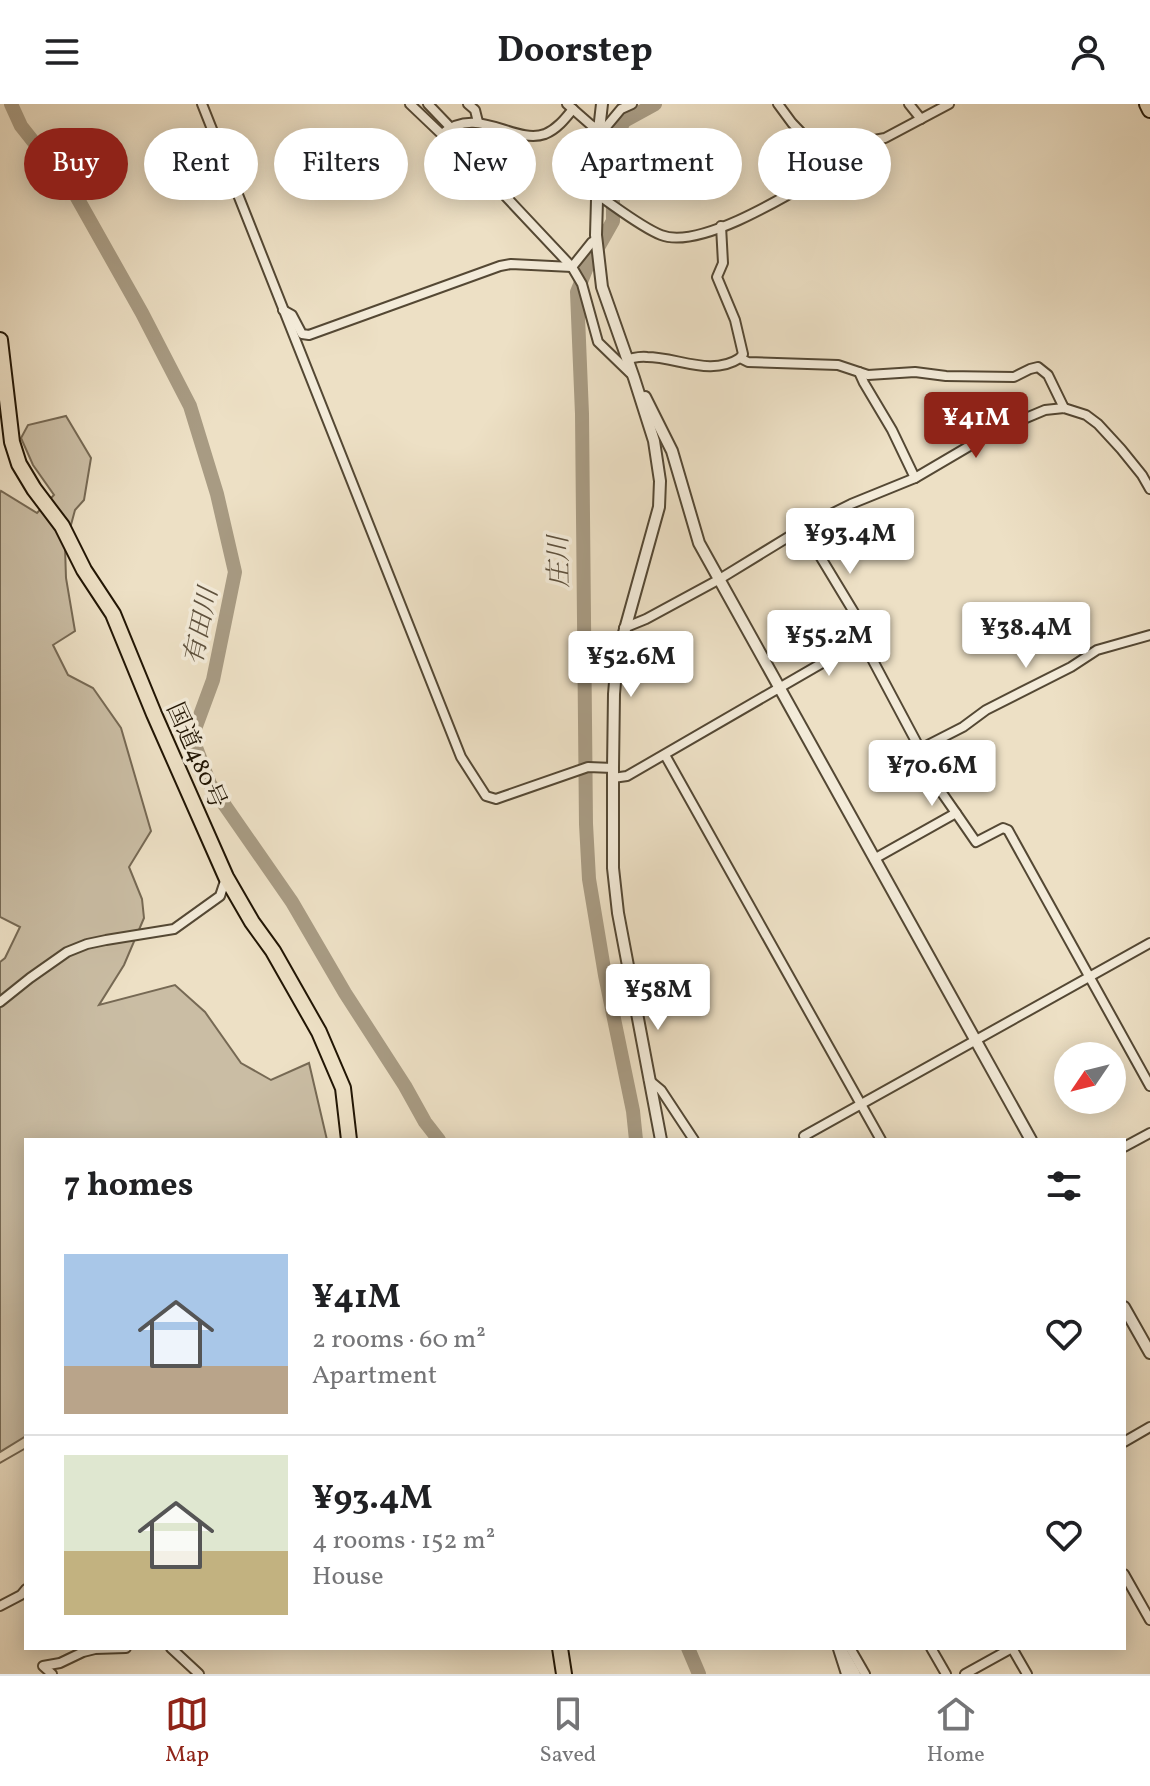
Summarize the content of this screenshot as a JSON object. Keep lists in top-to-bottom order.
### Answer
{
  "streets": {
    "main road": ["国道480号"]
  },
  "water": ["庄川", "有田川"],
  "north": "bottom left",
  "page": {
    "header": "Doorstep",
    "chip": [
      "Buy",
      "Rent",
      "Filters",
      "New",
      "Apartment",
      "House"
    ],
    "price": [
      "¥41M",
      "¥93.4M",
      "¥38.4M",
      "¥55.2M",
      "¥52.6M",
      "¥70.6M",
      "¥58M"
    ],
    "heading": "7 homes",
    "list": [
      {
        "name": "¥41M",
        "note": "2 rooms · 60 m² · Apartment"
      },
      {
        "name": "¥93.4M",
        "note": "4 rooms · 152 m² · House"
      }
    ],
    "tabs": ["Map", "Saved", "Home"]
  }
}
